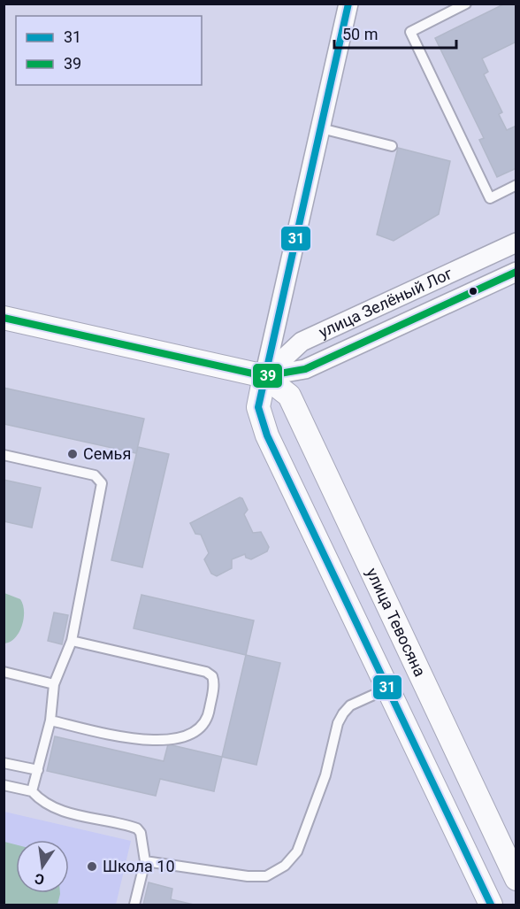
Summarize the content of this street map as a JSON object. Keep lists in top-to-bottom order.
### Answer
{
  "streets": {
    "street": ["улица Зелёный Лог", "улица Тевосяна"]
  },
  "crossings": [
    ["улица Зелёный Лог", "улица Тевосяна"]
  ],
  "places": ["Семья", "Школа 10"],
  "lines": ["transit line 31", "transit line 39"],
  "legend": ["31", "39"],
  "scale_bar": "50 m",
  "north": "bottom"
}
